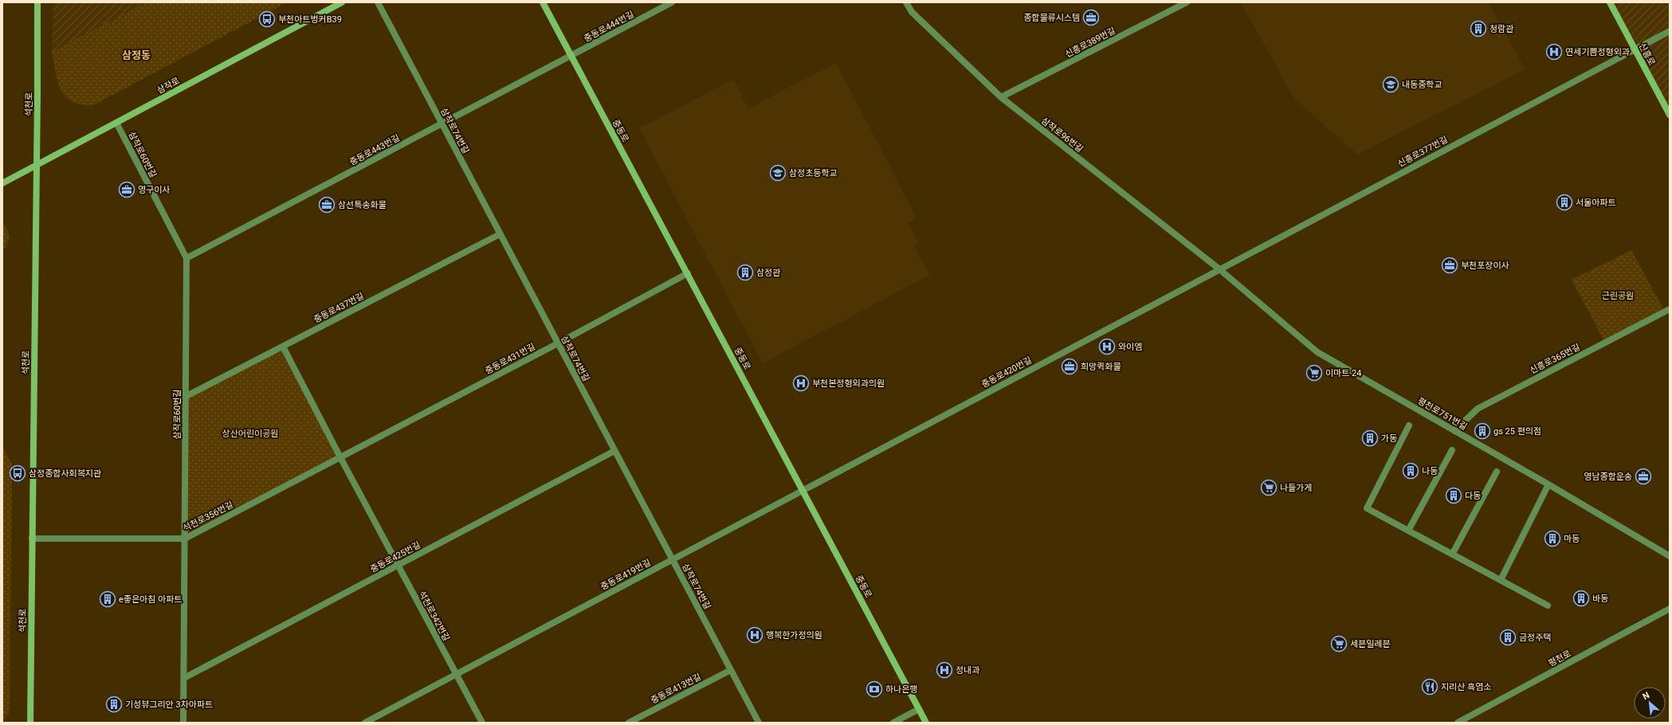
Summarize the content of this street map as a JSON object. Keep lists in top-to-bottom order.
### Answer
{
  "streets": {
    "street": [
      "중동로444번길",
      "신흥로389번길",
      "신흥로",
      "삼작로",
      "석천로",
      "삼작로74번길",
      "중동로",
      "삼작로96번길",
      "중동로443번길",
      "신흥로377번길",
      "삼작로60번길",
      "중동로437번길",
      "중동로431번길",
      "신흥로365번길",
      "중동로420번길",
      "평천로751번길",
      "석천로356번길",
      "중동로425번길",
      "중동로419번길",
      "석천로342번길",
      "평천로",
      "중동로413번길"
    ]
  },
  "crossings": [
    ["중동로444번길", "중동로"],
    ["중동로444번길", "중동로443번길"],
    ["신흥로389번길", "삼작로96번길"],
    ["신흥로", "신흥로377번길"],
    ["삼작로", "석천로"],
    ["삼작로", "삼작로60번길"],
    ["석천로", "석천로356번길"],
    ["삼작로74번길", "중동로443번길"],
    ["삼작로74번길", "중동로437번길"],
    ["삼작로74번길", "중동로431번길"],
    ["삼작로74번길", "중동로425번길"],
    ["삼작로74번길", "중동로419번길"],
    ["삼작로74번길", "중동로413번길"],
    ["중동로", "중동로443번길"],
    ["중동로", "중동로431번길"],
    ["중동로", "중동로420번길"],
    ["중동로", "중동로419번길"],
    ["삼작로96번길", "신흥로377번길"],
    ["삼작로96번길", "중동로420번길"],
    ["삼작로96번길", "평천로751번길"],
    ["중동로443번길", "삼작로60번길"],
    ["신흥로377번길", "중동로420번길"],
    ["신흥로377번길", "평천로751번길"],
    ["삼작로60번길", "중동로437번길"],
    ["삼작로60번길", "석천로356번길"],
    ["삼작로60번길", "중동로425번길"],
    ["중동로431번길", "석천로356번길"],
    ["신흥로365번길", "평천로751번길"],
    ["중동로420번길", "평천로751번길"],
    ["중동로420번길", "중동로419번길"],
    ["중동로425번길", "석천로342번길"],
    ["중동로419번길", "석천로342번길"]
  ],
  "districts": ["삼정동"],
  "parks": ["근린공원", "상산어린이공원"],
  "places": {
    "office": [
      "종합물류시스템",
      "영구이사",
      "삼선특송화물",
      "부천포장이사",
      "희망퀵화물",
      "영남종합운송"
    ],
    "bus stop": ["부천아트벙커B39", "삼정종합사회복지관"],
    "building": [
      "청람관",
      "서울아파트",
      "삼정관",
      "gs 25 편의점",
      "가동",
      "나동",
      "다동",
      "마동",
      "바동",
      "e좋은아침 아파트",
      "금정주택",
      "기성뷰그리안 3차아파트"
    ],
    "hospital": [
      "연세기쁨정형외과",
      "와이엠",
      "부천본정형외과의원",
      "행복한가정의원",
      "정내과"
    ],
    "school or university": ["내동중학교", "삼정초등학교"],
    "supermarket": ["이마트 24", "나들가게", "세븐일레븐"],
    "restaurant": ["지리산 흑염소"],
    "bank": ["하나은행"]
  },
  "north": "top left"
}
